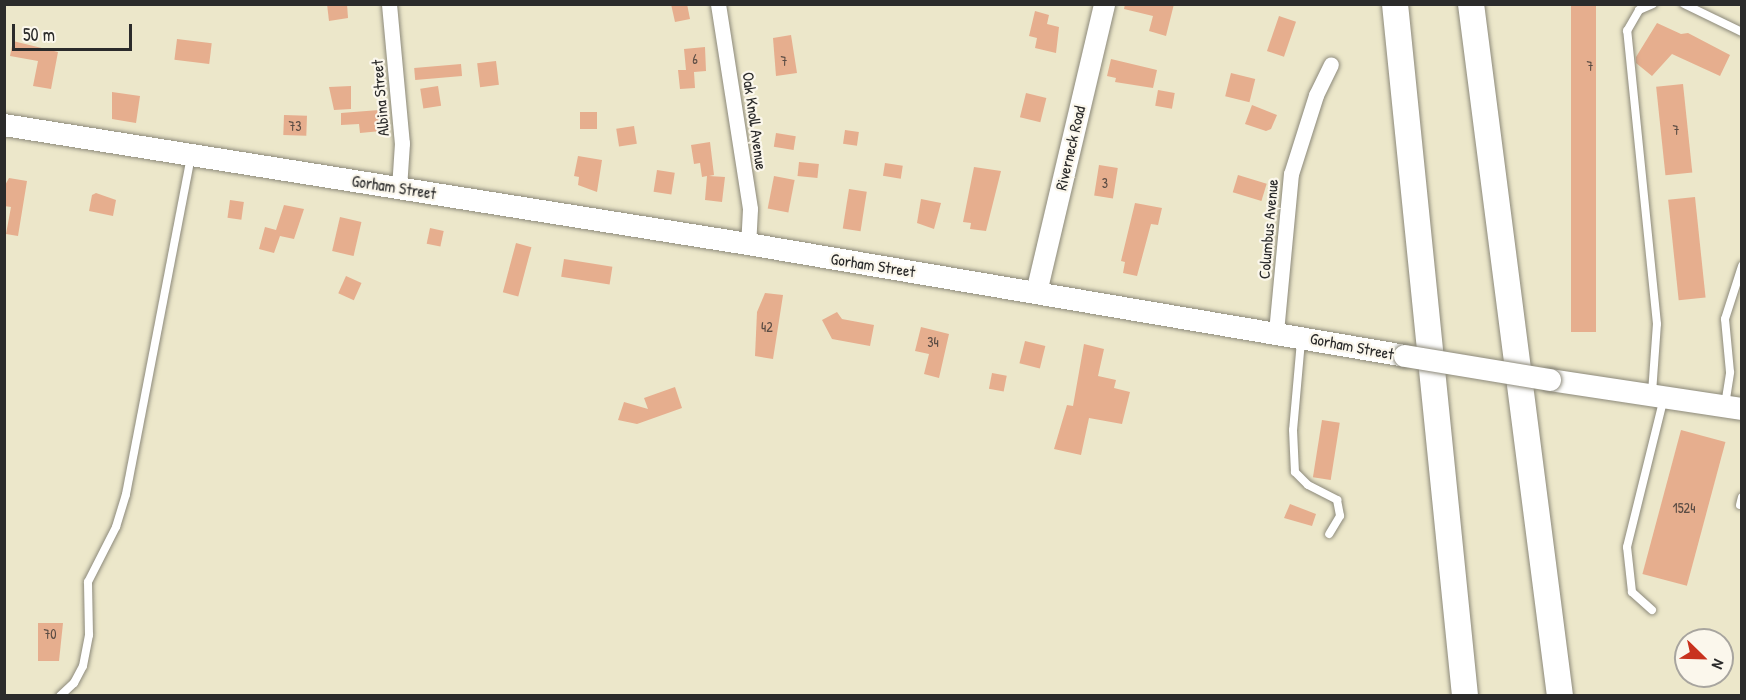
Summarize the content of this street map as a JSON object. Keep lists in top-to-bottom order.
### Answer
{
  "streets": {
    "main road": ["Riverneck Road", "Gorham Street"],
    "street": ["Albina Street", "Oak Knoll Avenue", "Columbus Avenue"]
  },
  "crossings": [
    ["Albina Street", "Gorham Street"],
    ["Oak Knoll Avenue", "Gorham Street"],
    ["Riverneck Road", "Gorham Street"],
    ["Gorham Street", "Columbus Avenue"]
  ],
  "house_numbers": [
    "6",
    "7",
    "7",
    "73",
    "7",
    "3",
    "42",
    "34",
    "1524",
    "70"
  ],
  "scale_bar": "50 m",
  "north": "bottom right"
}
